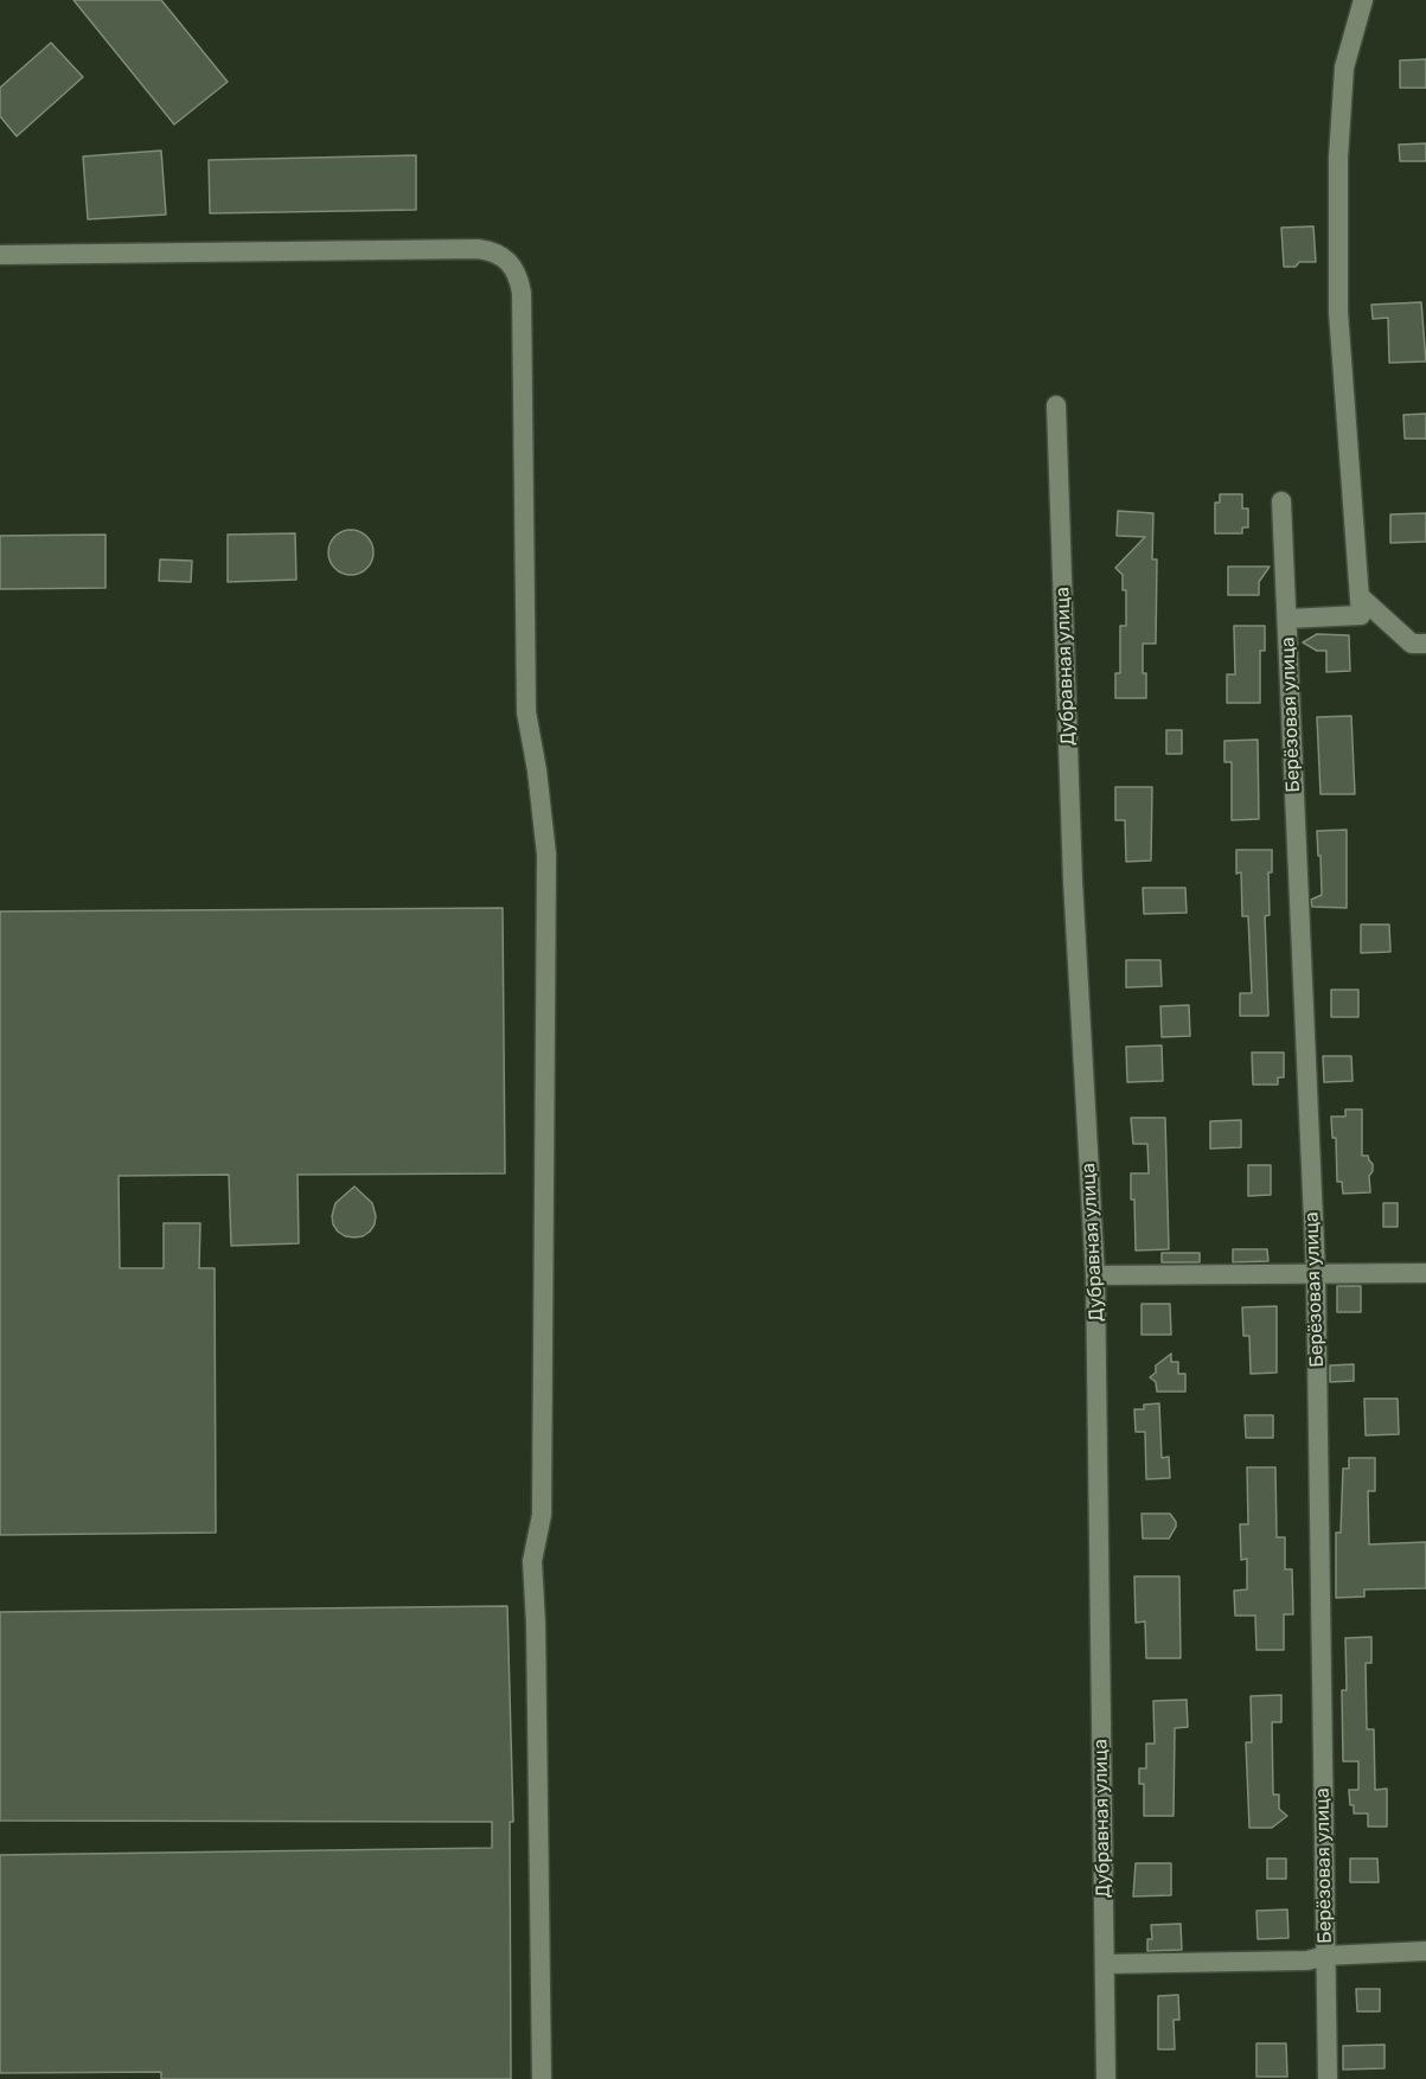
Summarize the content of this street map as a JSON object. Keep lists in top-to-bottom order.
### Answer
{
  "streets": {
    "street": ["Дубравная улица", "Берёзовая улица"]
  }
}
